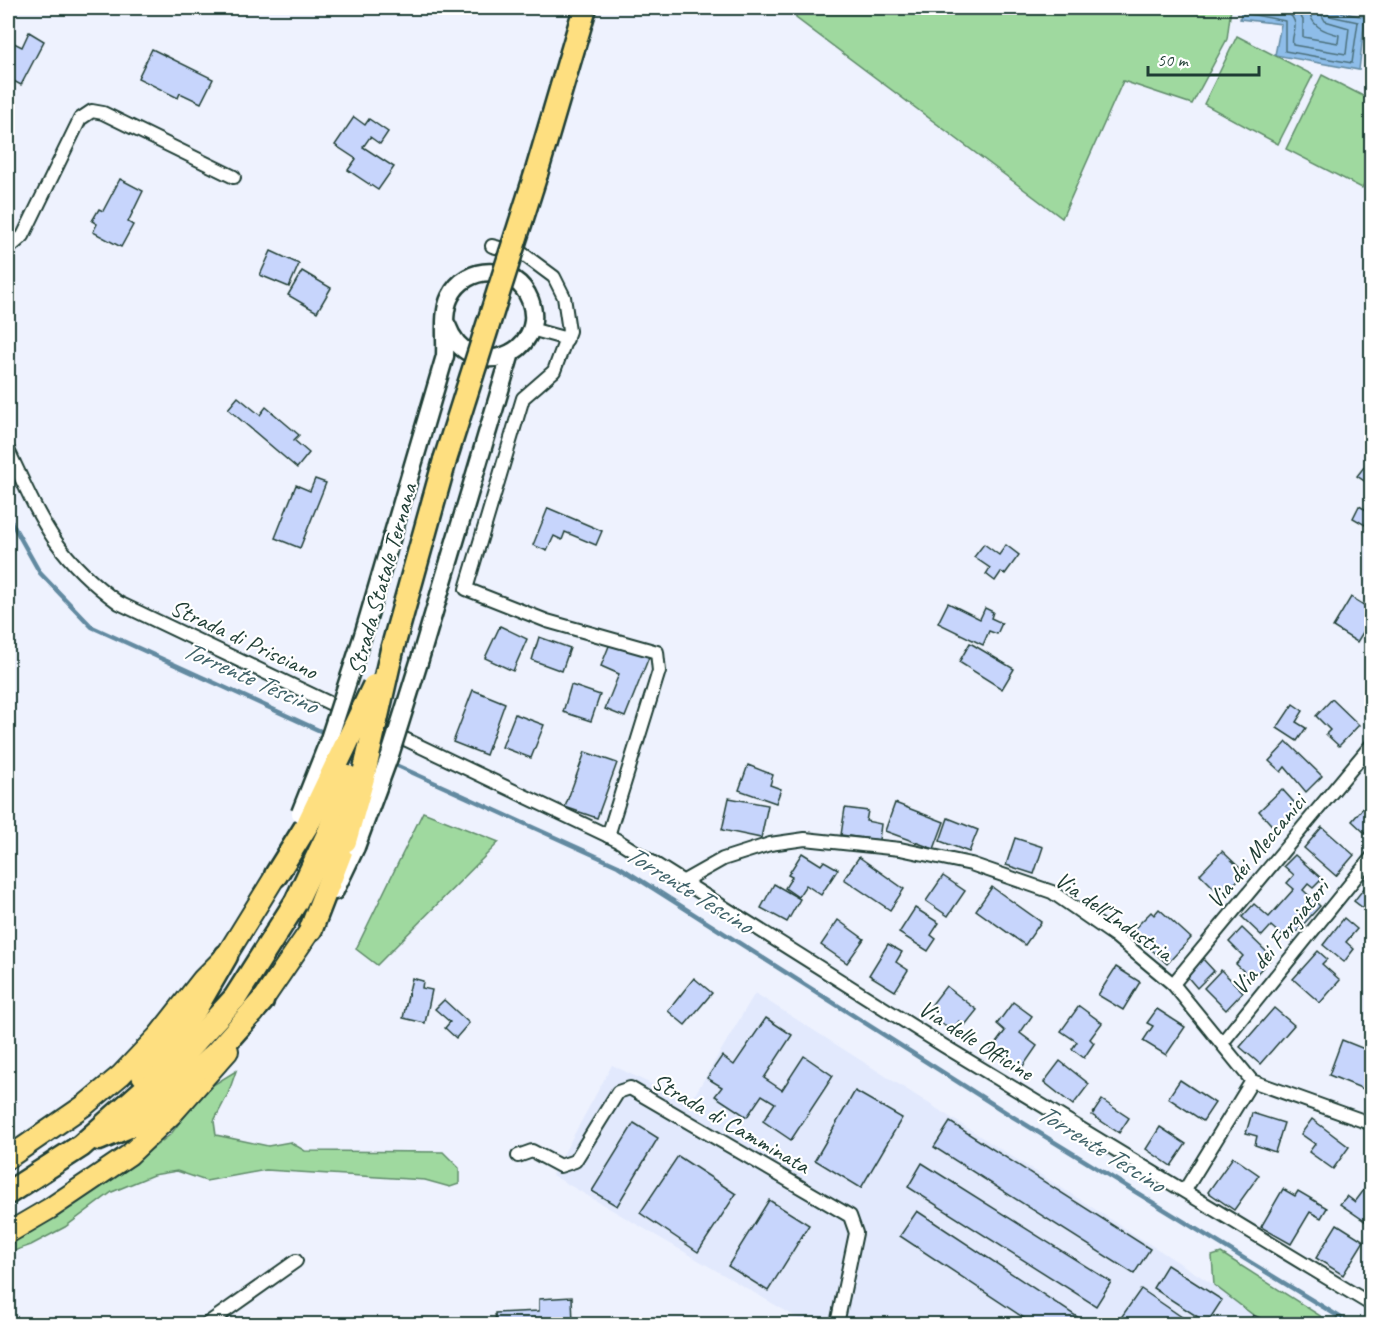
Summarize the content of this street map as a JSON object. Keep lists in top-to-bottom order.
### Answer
{
  "streets": {
    "highway": ["Strada Statale Ternana"],
    "street": [
      "Strada di Prisciano",
      "Via dei Meccanici",
      "Via dell'Industria",
      "Via dei Forgiatori",
      "Via delle Officine",
      "Strada di Camminata"
    ]
  },
  "crossings": [
    ["Strada di Prisciano", "Via dell'Industria"],
    ["Strada di Prisciano", "Via delle Officine"],
    ["Via dei Meccanici", "Via dell'Industria"],
    ["Via dell'Industria", "Via dei Forgiatori"],
    ["Via dell'Industria", "Via delle Officine"]
  ],
  "water": ["Torrente Tescino"],
  "scale_bar": "50 m"
}
